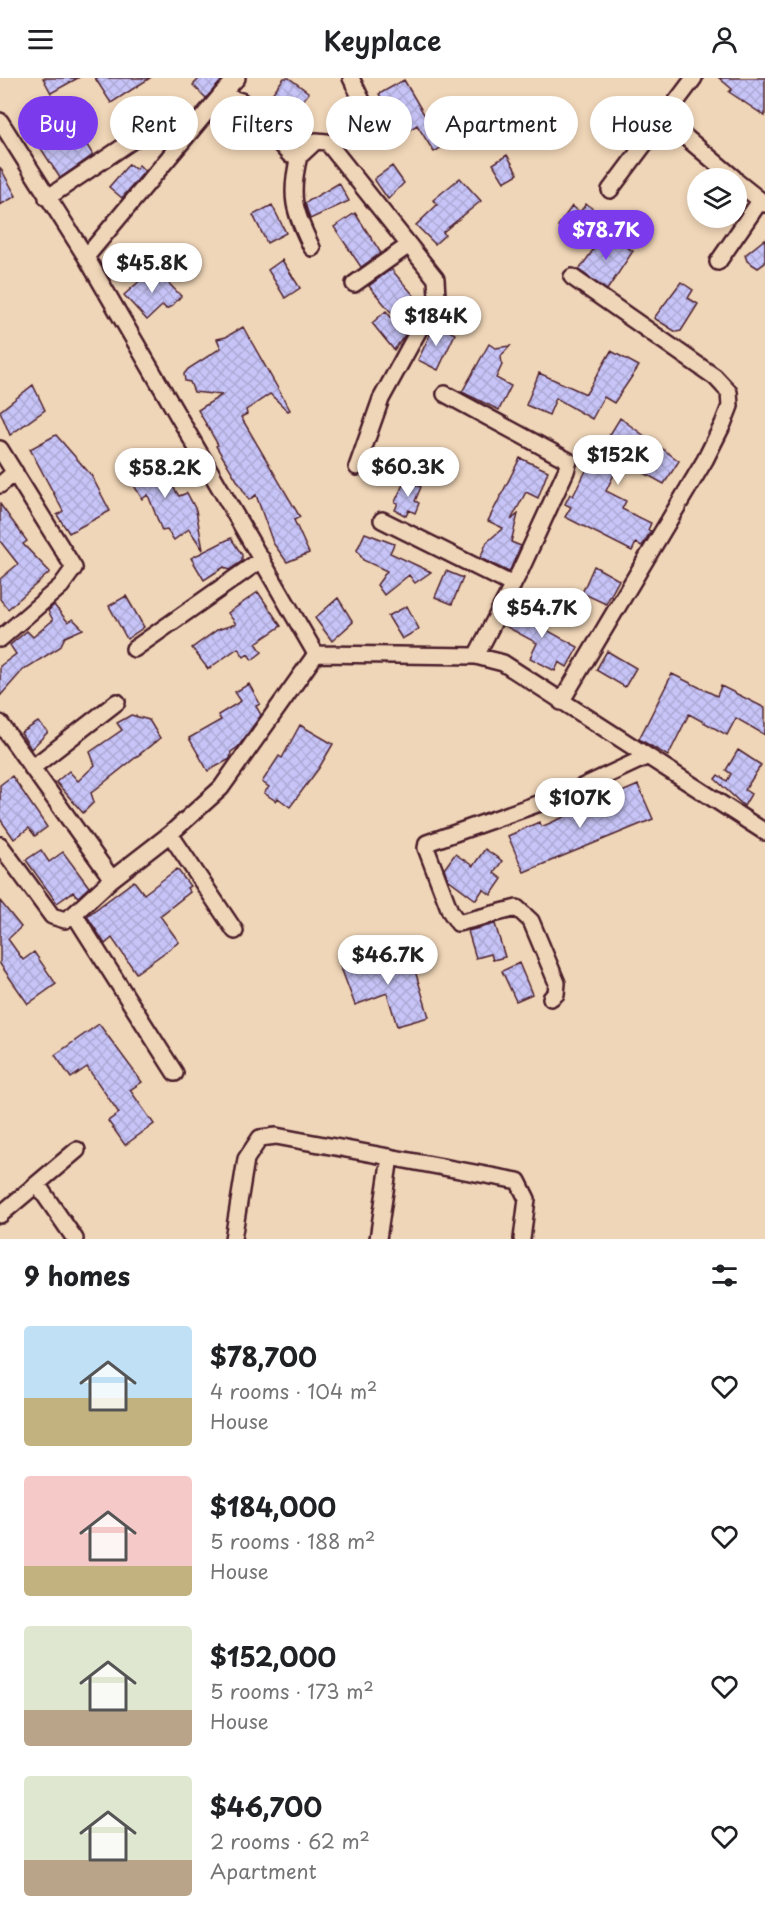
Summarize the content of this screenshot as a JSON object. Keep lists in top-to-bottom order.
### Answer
{
  "page": {
    "header": "Keyplace",
    "chip": [
      "Buy",
      "Rent",
      "Filters",
      "New",
      "Apartment",
      "House"
    ],
    "price": [
      "$78.7K",
      "$45.8K",
      "$184K",
      "$152K",
      "$60.3K",
      "$58.2K",
      "$54.7K",
      "$107K",
      "$46.7K"
    ],
    "heading": "9 homes",
    "list": [
      {
        "name": "$78,700",
        "note": "4 rooms · 104 m² · House"
      },
      {
        "name": "$184,000",
        "note": "5 rooms · 188 m² · House"
      },
      {
        "name": "$152,000",
        "note": "5 rooms · 173 m² · House"
      },
      {
        "name": "$46,700",
        "note": "2 rooms · 62 m² · Apartment"
      }
    ]
  }
}
